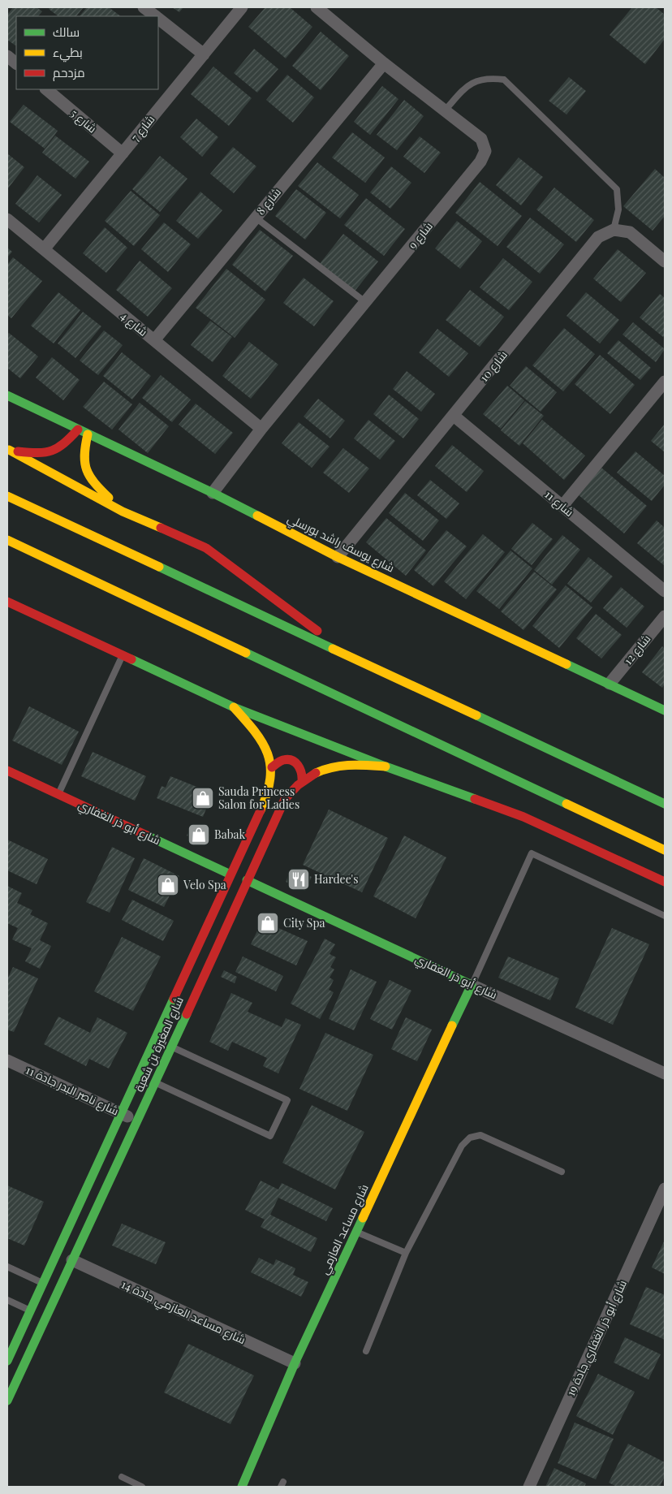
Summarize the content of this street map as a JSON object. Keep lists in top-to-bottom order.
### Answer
{
  "streets": {
    "main road": [
      "شارع يوسف راشد بورسلي",
      "شارع أبو ذر الغفاري",
      "شارع المغيرة بن شعبة",
      "شارع مساعد العازمي"
    ],
    "street": [
      "شارع 5",
      "شارع 7",
      "شارع 8",
      "شارع 9",
      "شارع 4",
      "شارع 10",
      "شارع 11",
      "شارع 12",
      "شارع ناصر البدر جادة 11",
      "شارع مساعد العازمي جادة 14",
      "شارع أبو ذر الغفاري جادة 19"
    ]
  },
  "crossings": [
    ["شارع 5", "شارع 7"],
    ["شارع 7", "شارع 4"],
    ["شارع 8", "شارع 9"],
    ["شارع 8", "شارع 4"],
    ["شارع 9", "شارع 4"],
    ["شارع 9", "شارع يوسف راشد بورسلي"],
    ["شارع 10", "شارع 11"],
    ["شارع 10", "شارع يوسف راشد بورسلي"],
    ["شارع يوسف راشد بورسلي", "شارع 12"],
    ["شارع أبو ذر الغفاري", "شارع المغيرة بن شعبة"],
    ["شارع أبو ذر الغفاري", "شارع مساعد العازمي"],
    ["شارع المغيرة بن شعبة", "شارع ناصر البدر جادة 11"],
    ["شارع المغيرة بن شعبة", "شارع مساعد العازمي جادة 14"],
    ["شارع مساعد العازمي", "شارع مساعد العازمي جادة 14"]
  ],
  "places": {
    "shop": [
      "Sauda Princess Salon for Ladies",
      "Babak",
      "Velo Spa",
      "City Spa"
    ],
    "restaurant": ["Hardee's"]
  },
  "legend": ["سالك", "بطيء", "مزدحم"]
}
